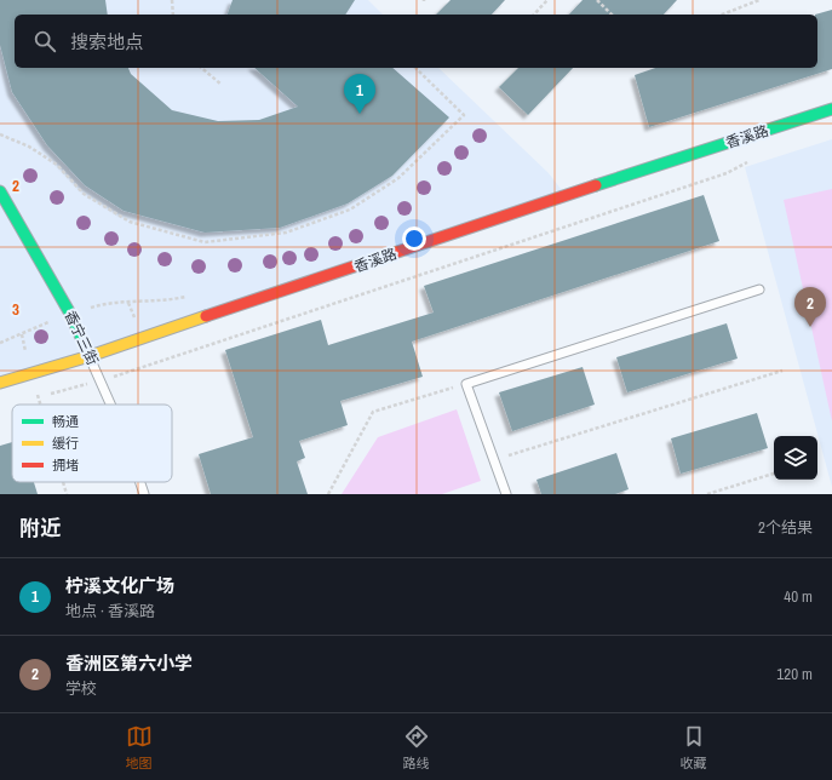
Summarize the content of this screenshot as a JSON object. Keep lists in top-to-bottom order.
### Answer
{
  "streets": {
    "street": ["香溪路", "香宁三街"]
  },
  "crossings": [
    ["香溪路", "香宁三街"]
  ],
  "legend": ["畅通", "缓行", "拥堵"],
  "page": {
    "search": "搜索地点",
    "pins": ["1", "2"],
    "heading": ["附近", "2个结果"],
    "list": [
      {
        "mark": "1",
        "name": "柠溪文化广场",
        "note": "地点 · 香溪路",
        "value": "40 m"
      },
      {
        "mark": "2",
        "name": "香洲区第六小学",
        "note": "学校",
        "value": "120 m"
      }
    ],
    "nav": ["地图", "路线", "收藏"]
  },
  "grid": {
    "rows": ["2", "3"]
  }
}
